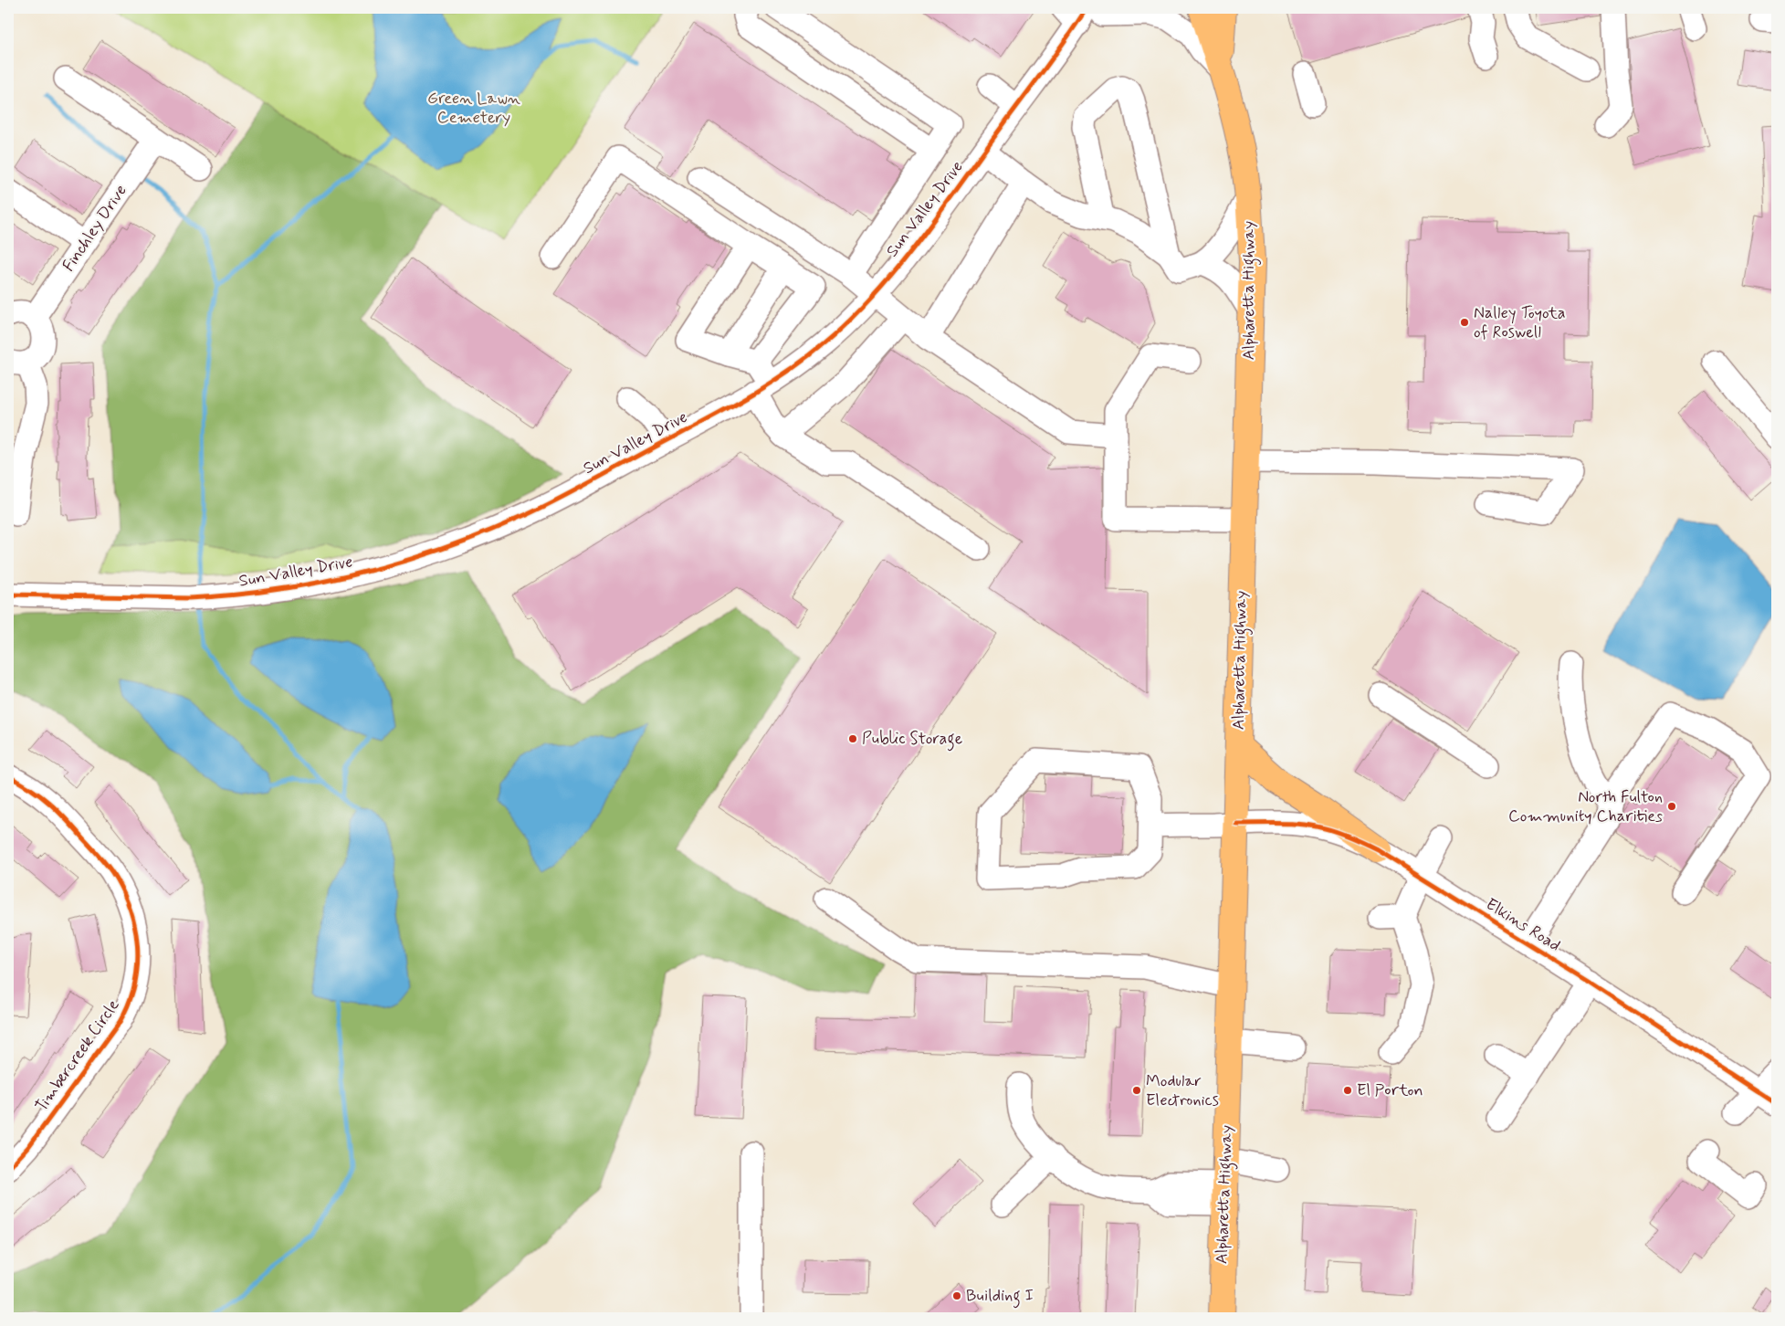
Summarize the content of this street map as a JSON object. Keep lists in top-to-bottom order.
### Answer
{
  "streets": {
    "highway": ["Alpharetta Highway"],
    "street": [
      "Sun Valley Drive",
      "Finchley Drive",
      "Elkins Road",
      "Timbercreek Circle"
    ]
  },
  "crossings": [
    ["Alpharetta Highway", "Elkins Road"]
  ],
  "parks": ["Green Lawn Cemetery"],
  "places": [
    "Nalley Toyota of Roswell",
    "Public Storage",
    "North Fulton Community Charities",
    "Modular Electronics",
    "El Porton",
    "Building I"
  ]
}
